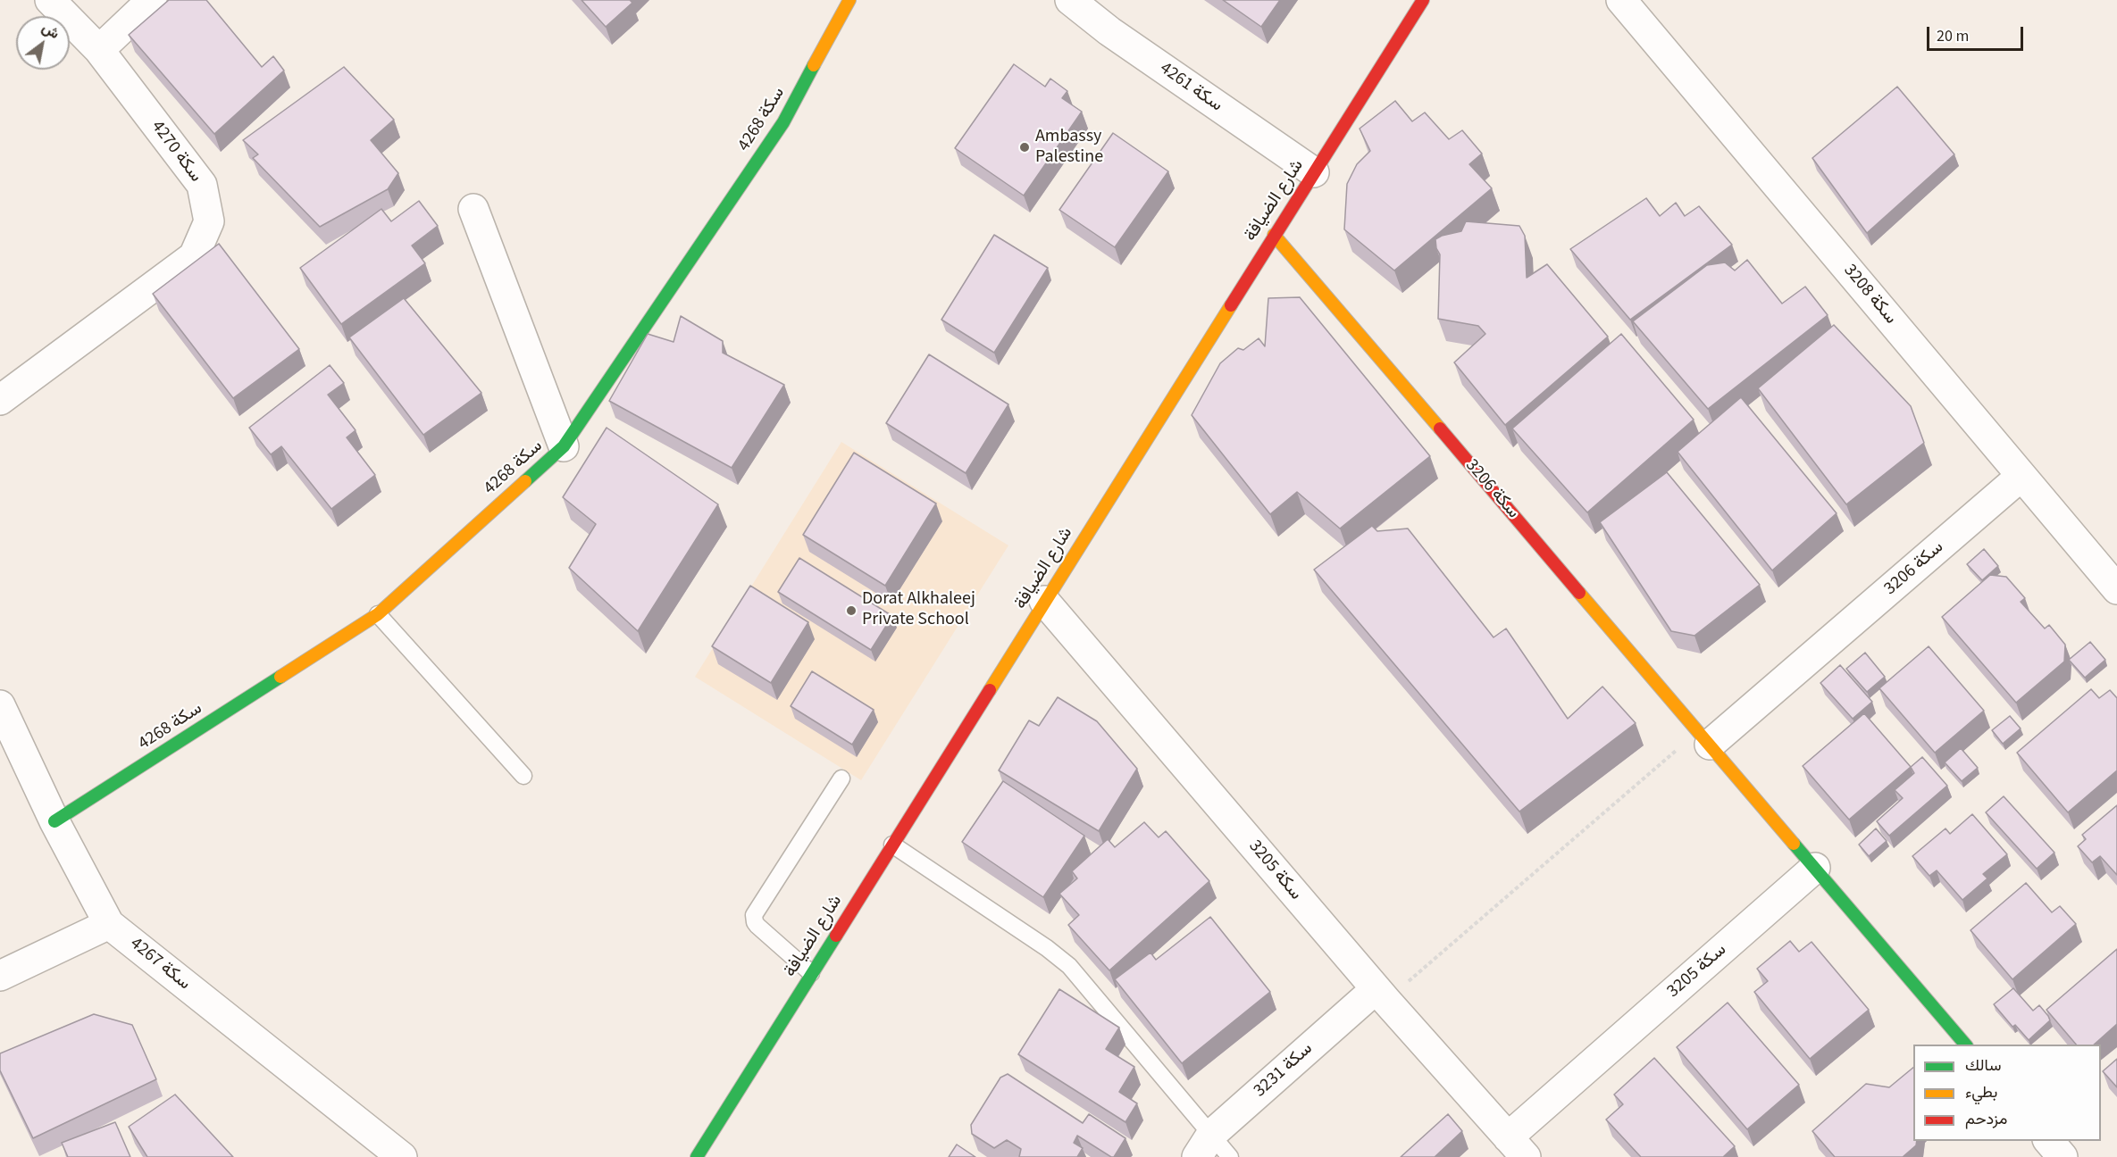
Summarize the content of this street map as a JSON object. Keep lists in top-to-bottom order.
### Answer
{
  "streets": {
    "street": [
      "سكة 4261",
      "سكة 4268",
      "سكة 4270",
      "شارع الضيافة",
      "سكة 3208",
      "سكة 3206",
      "سكة 3205",
      "سكة 4267",
      "سكة 3231"
    ]
  },
  "crossings": [
    ["سكة 4261", "شارع الضيافة"],
    ["سكة 4268", "سكة 4267"],
    ["شارع الضيافة", "سكة 3206"],
    ["شارع الضيافة", "سكة 3205"],
    ["سكة 3208", "سكة 3206"],
    ["سكة 3206", "سكة 3205"],
    ["سكة 3205", "سكة 3231"]
  ],
  "places": ["Ambassy Palestine", "Dorat Alkhaleej Private School"],
  "legend": ["سالك", "بطيء", "مزدحم"],
  "scale_bar": "20 m",
  "north": "top right"
}
